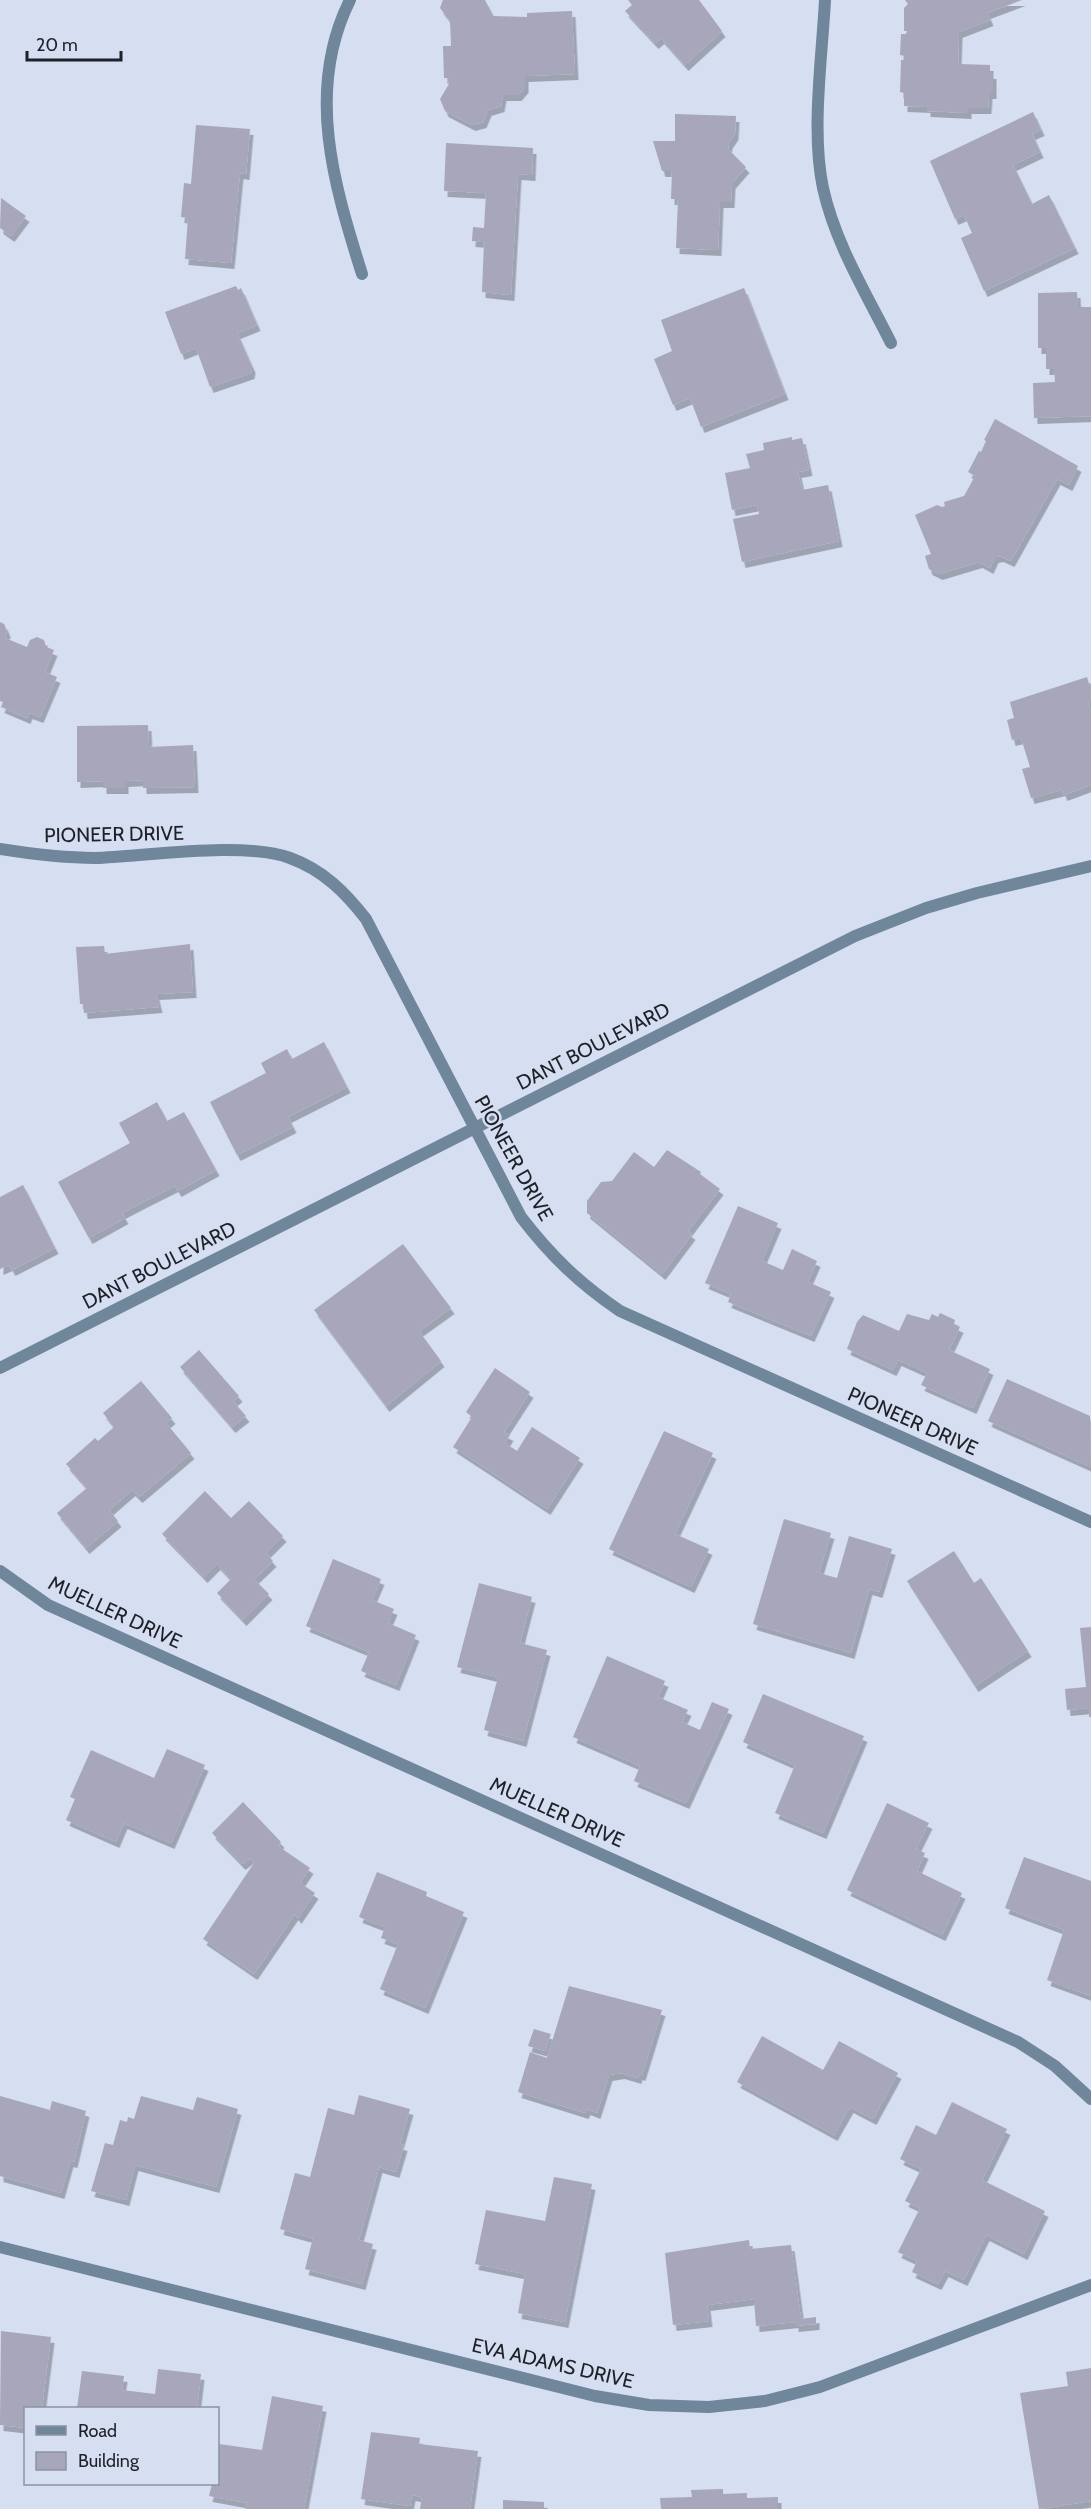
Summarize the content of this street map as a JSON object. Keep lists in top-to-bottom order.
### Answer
{
  "streets": {
    "street": [
      "PIONEER DRIVE",
      "DANT BOULEVARD",
      "MUELLER DRIVE",
      "EVA ADAMS DRIVE"
    ]
  },
  "crossings": [
    ["PIONEER DRIVE", "DANT BOULEVARD"]
  ],
  "legend": ["Road", "Building"],
  "scale_bar": "20 m"
}
